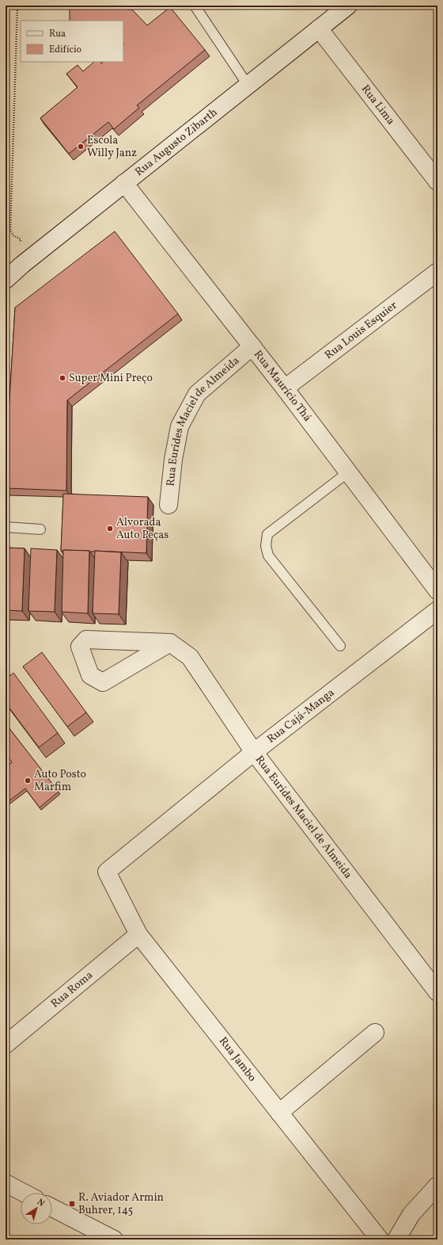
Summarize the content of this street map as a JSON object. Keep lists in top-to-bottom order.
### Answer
{
  "streets": {
    "street": [
      "Rua Lima",
      "Rua Augusto Zibarth",
      "Rua Louis Esquier",
      "Rua Maurício Thá",
      "Rua Eurides Maciel de Almeida",
      "Rua Cajá-Manga",
      "Rua Roma",
      "Rua Jambo"
    ]
  },
  "crossings": [
    ["Rua Lima", "Rua Augusto Zibarth"],
    ["Rua Augusto Zibarth", "Rua Maurício Thá"],
    ["Rua Louis Esquier", "Rua Maurício Thá"],
    ["Rua Maurício Thá", "Rua Eurides Maciel de Almeida"],
    ["Rua Eurides Maciel de Almeida", "Rua Cajá-Manga"],
    ["Rua Cajá-Manga", "Rua Jambo"],
    ["Rua Roma", "Rua Jambo"]
  ],
  "places": {
    "other": [
      "Escola Willy Janz",
      "Super Mini Preço",
      "Alvorada Auto Peças",
      "Auto Posto Marfim"
    ],
    "transit": ["R. Aviador Armin Buhrer, 145"]
  },
  "legend": ["Rua", "Edifício"],
  "north": "top right"
}
